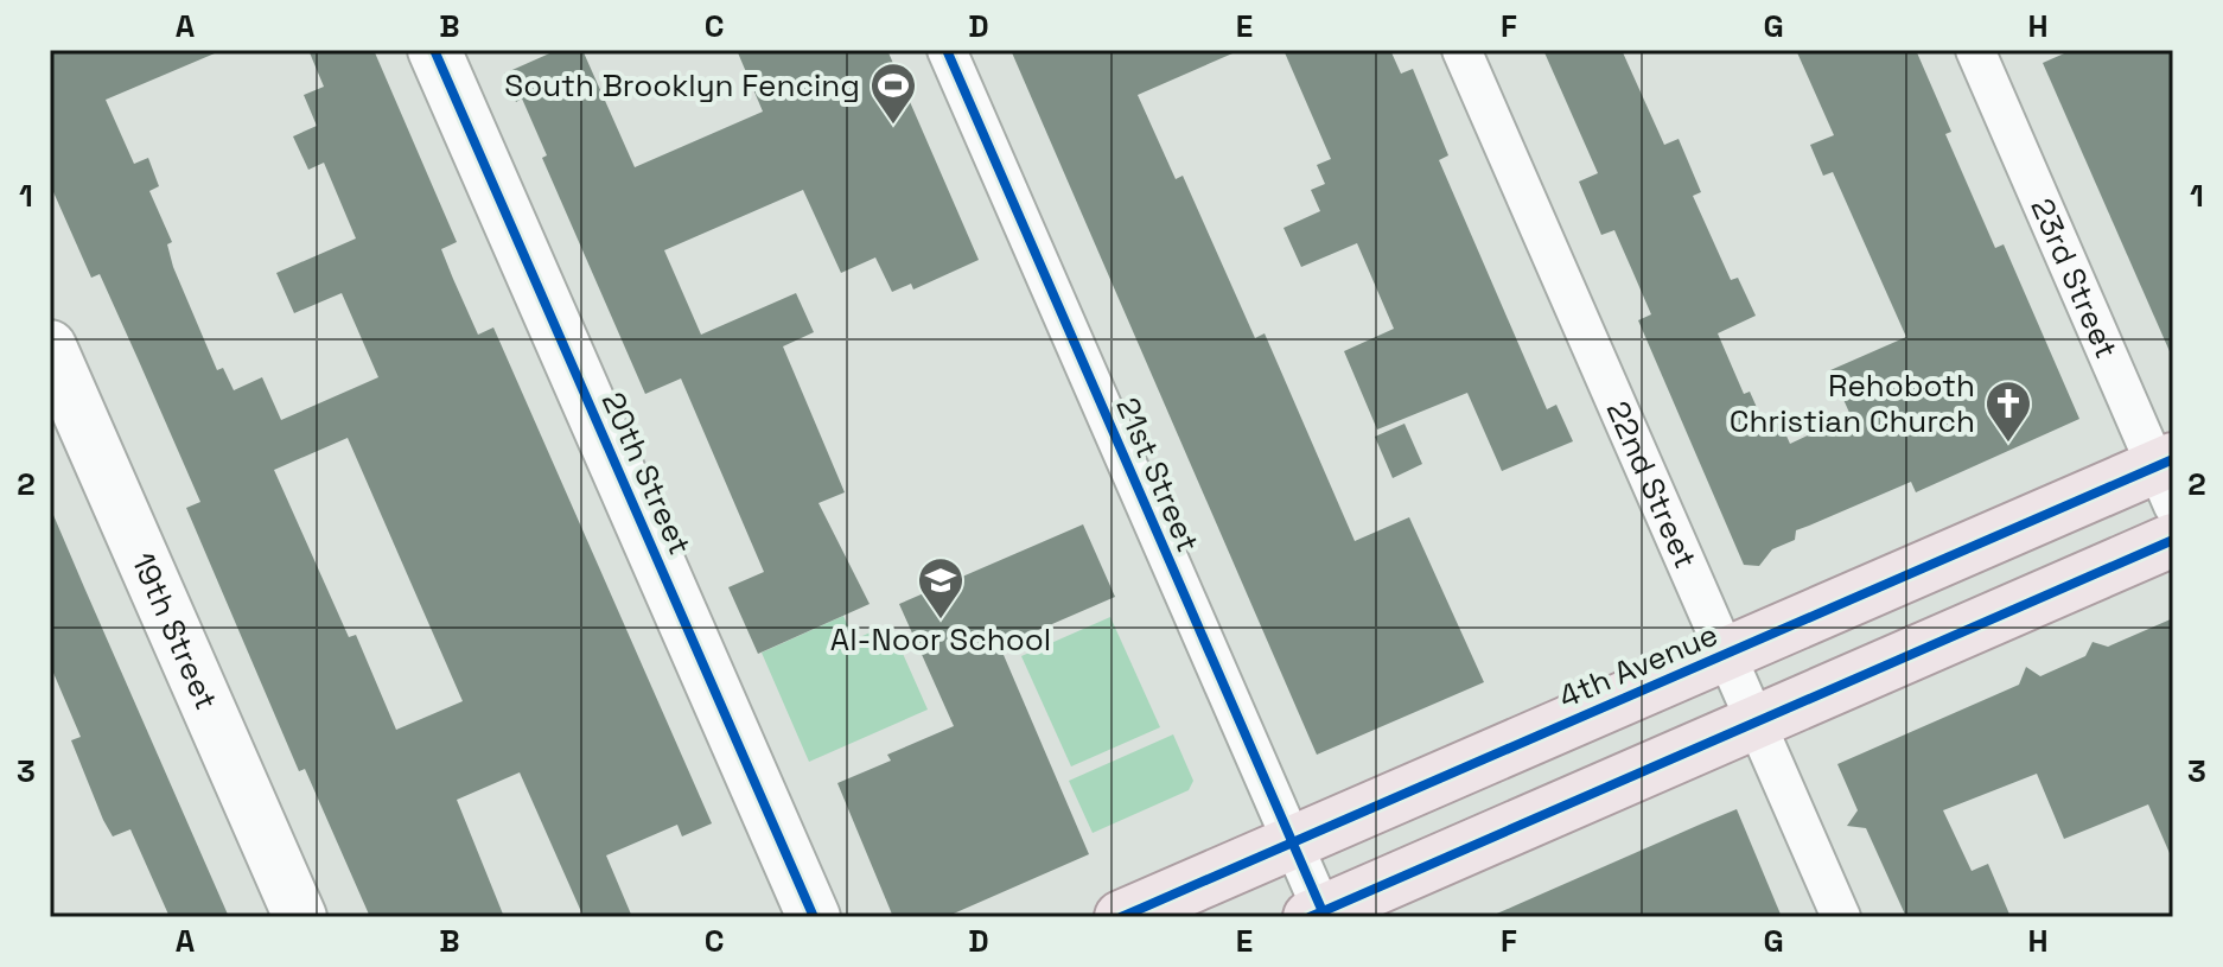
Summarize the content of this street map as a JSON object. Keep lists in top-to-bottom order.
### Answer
{
  "streets": {
    "main road": ["20th Street", "19th Street", "4th Avenue"],
    "street": ["23rd Street", "21st Street", "22nd Street"]
  },
  "crossings": [
    ["23rd Street", "4th Avenue"],
    ["21st Street", "4th Avenue"],
    ["22nd Street", "4th Avenue"]
  ],
  "places": {
    "sports": ["South Brooklyn Fencing"],
    "church": ["Rehoboth Christian Church"],
    "school or university": ["Al-Noor School"]
  },
  "grid": {
    "columns": [
      "A",
      "B",
      "C",
      "D",
      "E",
      "F",
      "G",
      "H"
    ],
    "rows": ["1", "2", "3"]
  }
}
